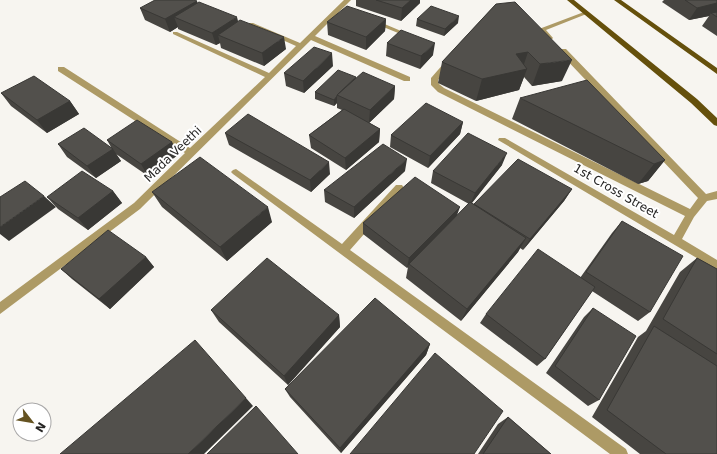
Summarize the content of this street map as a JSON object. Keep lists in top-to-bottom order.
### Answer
{
  "streets": {
    "street": ["Mada Veethi", "1st Cross Street"]
  },
  "north": "bottom right"
}
